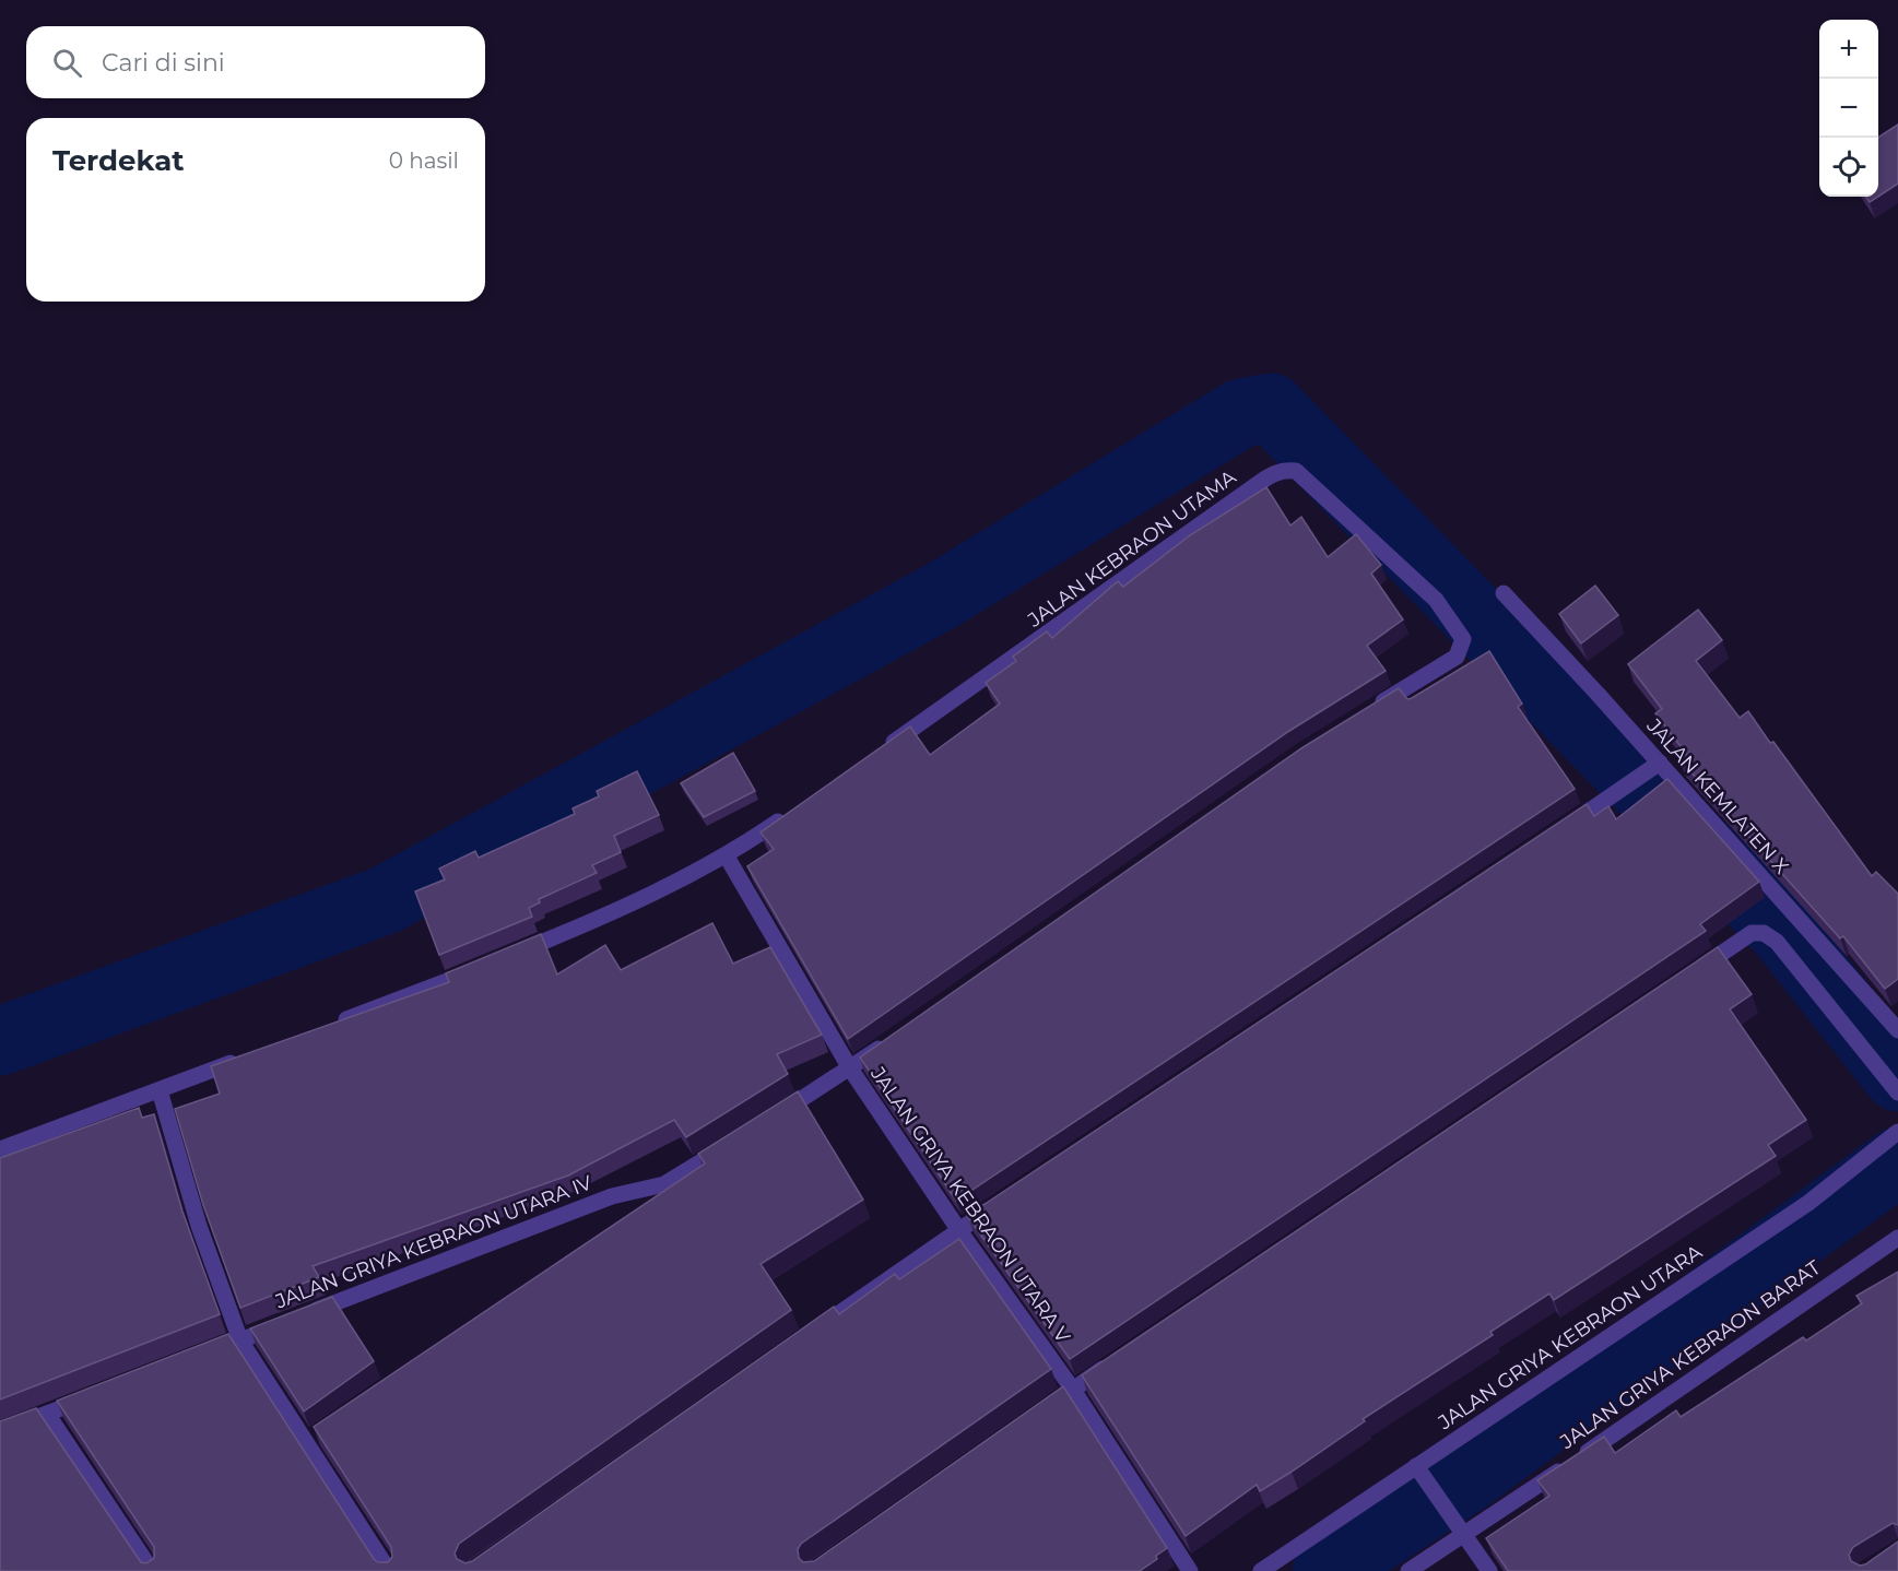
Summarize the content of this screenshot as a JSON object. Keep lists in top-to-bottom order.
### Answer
{
  "streets": {
    "street": [
      "JALAN KEBRAON UTAMA",
      "JALAN KEMLATEN X",
      "JALAN GRIYA KEBRAON UTARA V",
      "JALAN GRIYA KEBRAON UTARA IV",
      "JALAN GRIYA KEBRAON UTARA",
      "JALAN GRIYA KEBRAON BARAT"
    ]
  },
  "page": {
    "map_buttons": ["+", "−"],
    "search": "Cari di sini",
    "heading": ["Terdekat", "0 hasil"]
  }
}
